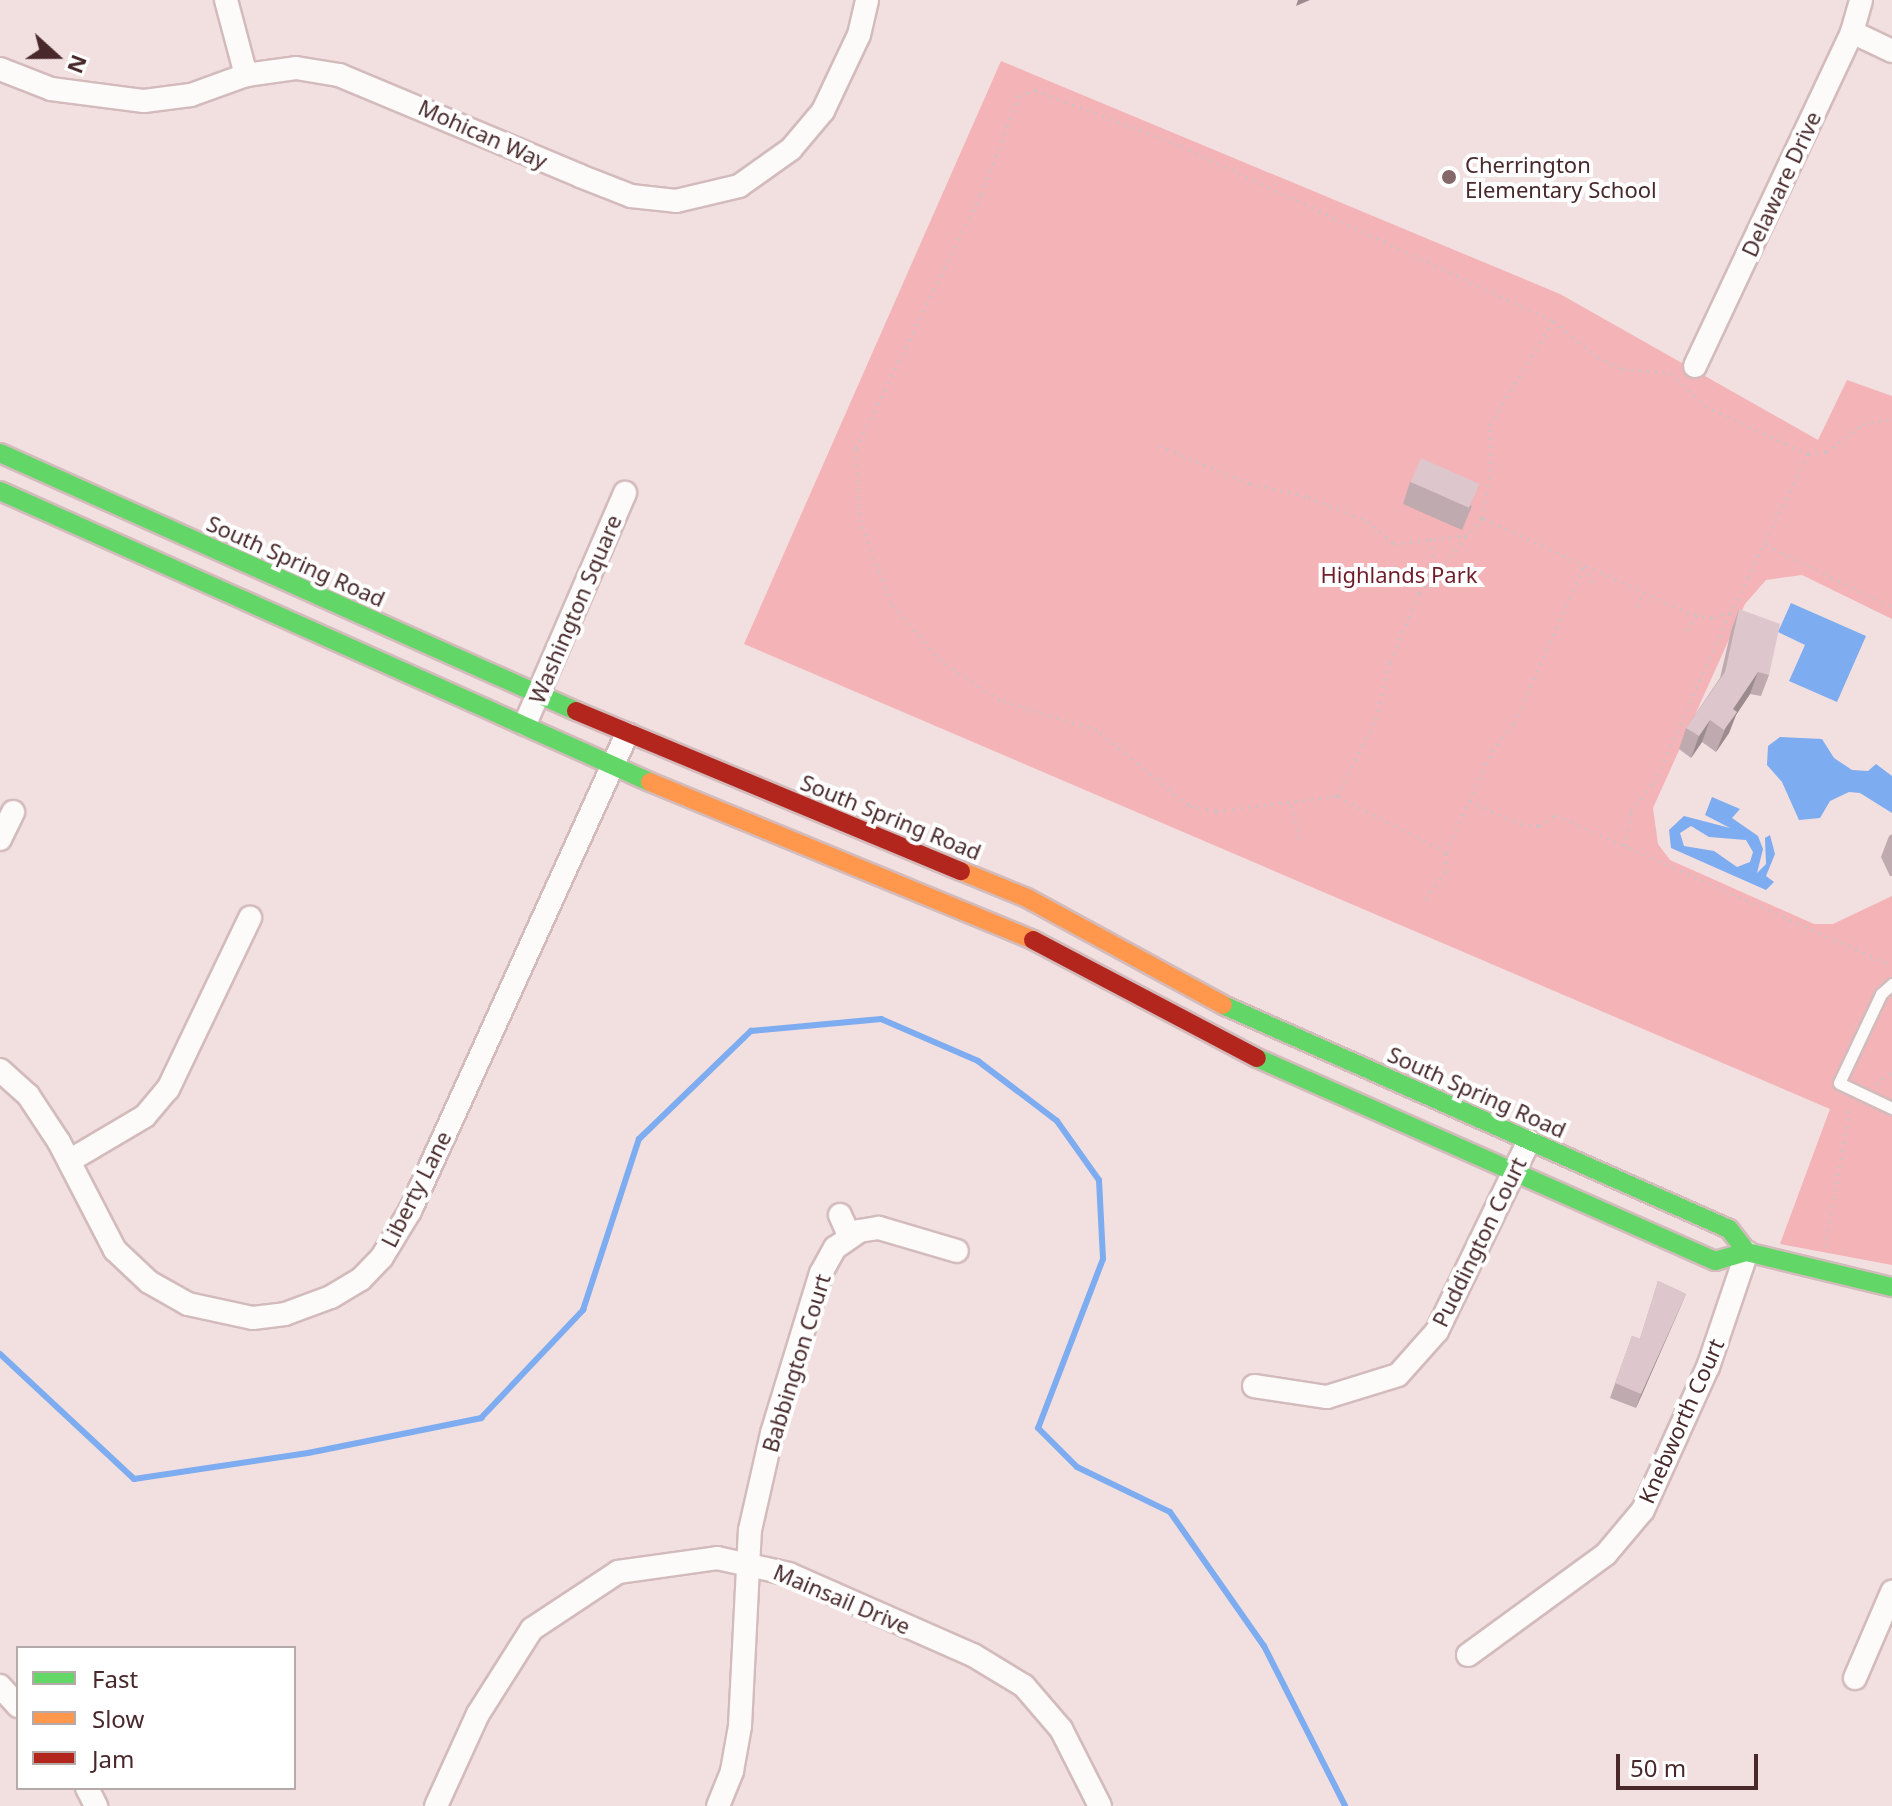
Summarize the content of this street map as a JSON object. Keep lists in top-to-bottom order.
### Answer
{
  "streets": {
    "main road": ["South Spring Road"],
    "street": [
      "Mohican Way",
      "Delaware Drive",
      "Washington Square",
      "Liberty Lane",
      "Puddington Court",
      "Babbington Court",
      "Knebworth Court",
      "Mainsail Drive"
    ]
  },
  "crossings": [
    ["South Spring Road", "Washington Square"],
    ["South Spring Road", "Liberty Lane"],
    ["South Spring Road", "Puddington Court"],
    ["South Spring Road", "Knebworth Court"],
    ["Babbington Court", "Mainsail Drive"]
  ],
  "parks": ["Highlands Park"],
  "places": ["Cherrington Elementary School"],
  "legend": ["Fast", "Slow", "Jam"],
  "scale_bar": "50 m",
  "north": "right"
}
